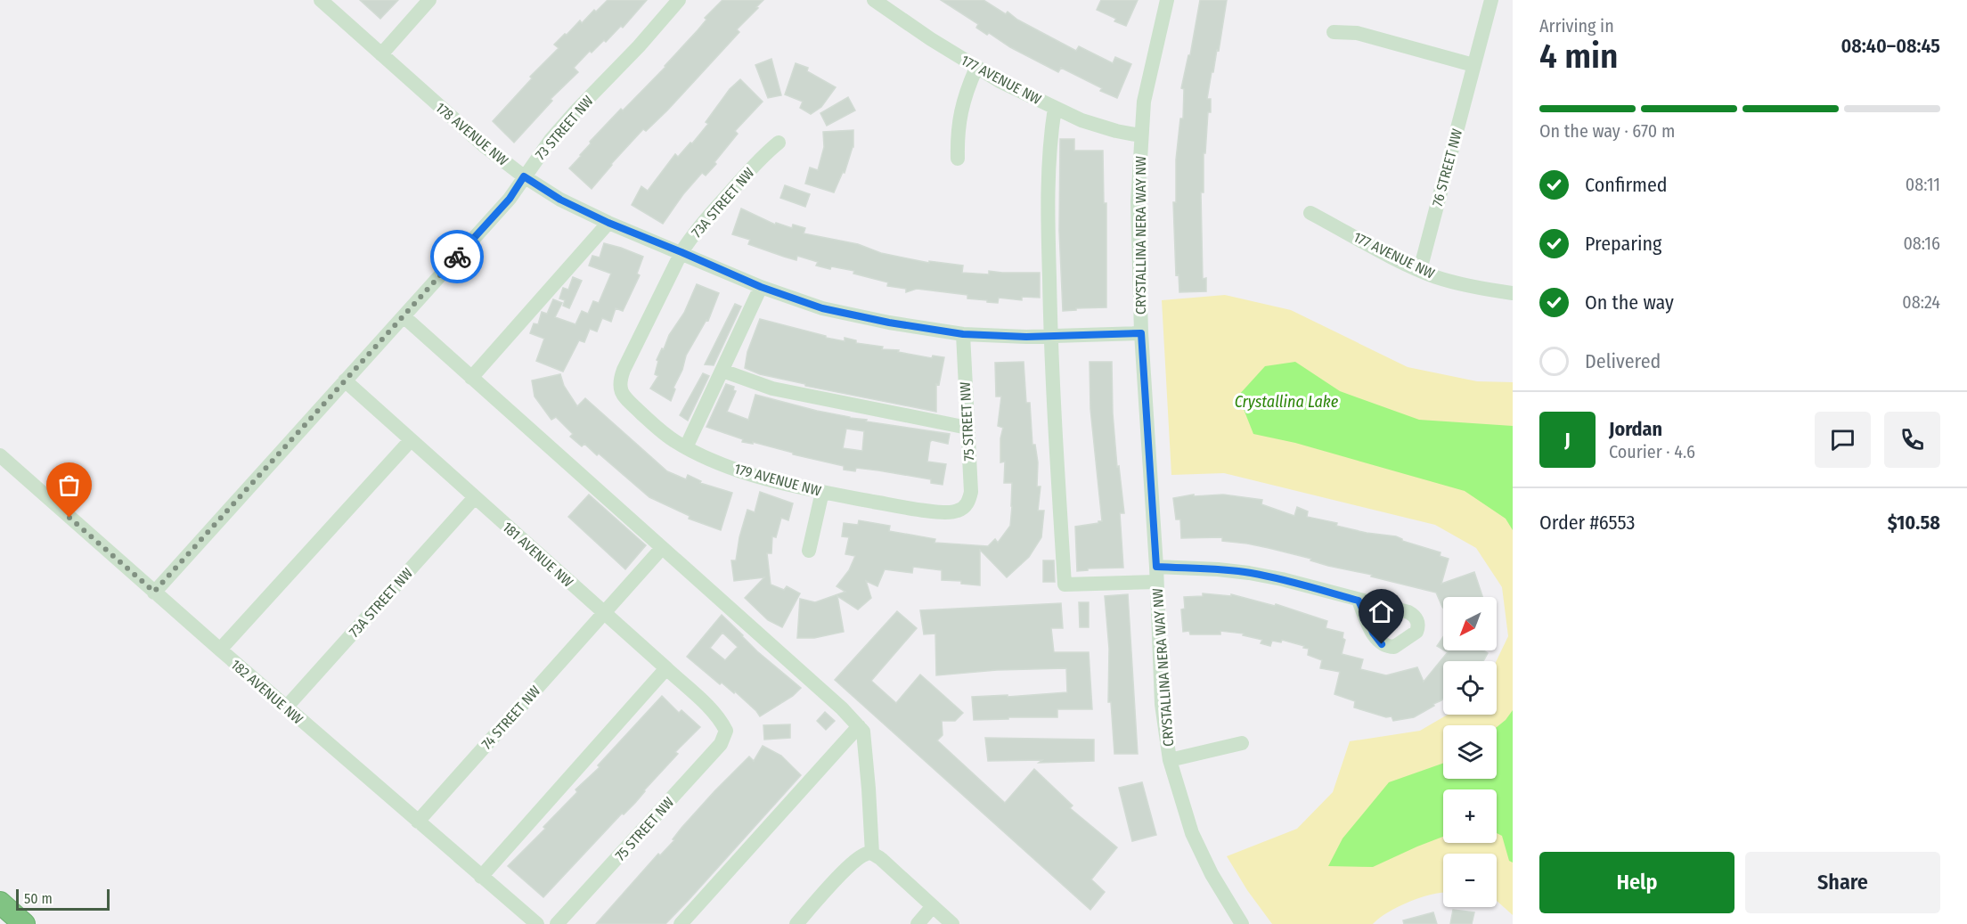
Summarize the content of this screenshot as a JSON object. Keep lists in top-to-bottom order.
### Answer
{
  "streets": {
    "street": [
      "177 AVENUE NW",
      "73 STREET NW",
      "178 AVENUE NW",
      "76 STREET NW",
      "73A STREET NW",
      "CRYSTALLINA NERA WAY NW",
      "75 STREET NW",
      "179 AVENUE NW",
      "181 AVENUE NW",
      "182 AVENUE NW",
      "74 STREET NW"
    ]
  },
  "crossings": [
    ["177 AVENUE NW", "76 STREET NW"],
    ["177 AVENUE NW", "CRYSTALLINA NERA WAY NW"],
    ["73 STREET NW", "178 AVENUE NW"],
    ["73 STREET NW", "181 AVENUE NW"],
    ["73 STREET NW", "182 AVENUE NW"],
    ["178 AVENUE NW", "73A STREET NW"],
    ["178 AVENUE NW", "CRYSTALLINA NERA WAY NW"],
    ["178 AVENUE NW", "75 STREET NW"],
    ["73A STREET NW", "179 AVENUE NW"],
    ["73A STREET NW", "181 AVENUE NW"],
    ["73A STREET NW", "182 AVENUE NW"],
    ["75 STREET NW", "179 AVENUE NW"],
    ["75 STREET NW", "181 AVENUE NW"],
    ["181 AVENUE NW", "74 STREET NW"],
    ["182 AVENUE NW", "74 STREET NW"]
  ],
  "water": ["Crystallina Lake"],
  "scale_bar": "50 m",
  "north": "bottom left",
  "page": {
    "heading": ["4 min", "Arriving in", "08:40–08:45"],
    "panel": [
      "Jordan",
      "Courier · 4.6",
      "Order #6553",
      "$10.58"
    ],
    "bar": "On the way · 670 m",
    "list": [
      ["Confirmed", "08:11"],
      ["Preparing", "08:16"],
      ["On the way", "08:24"],
      "Delivered"
    ],
    "round": "J",
    "map_buttons": ["+", "−"],
    "buttons": ["Help", "Share"],
    "scale": "50 m"
  }
}
